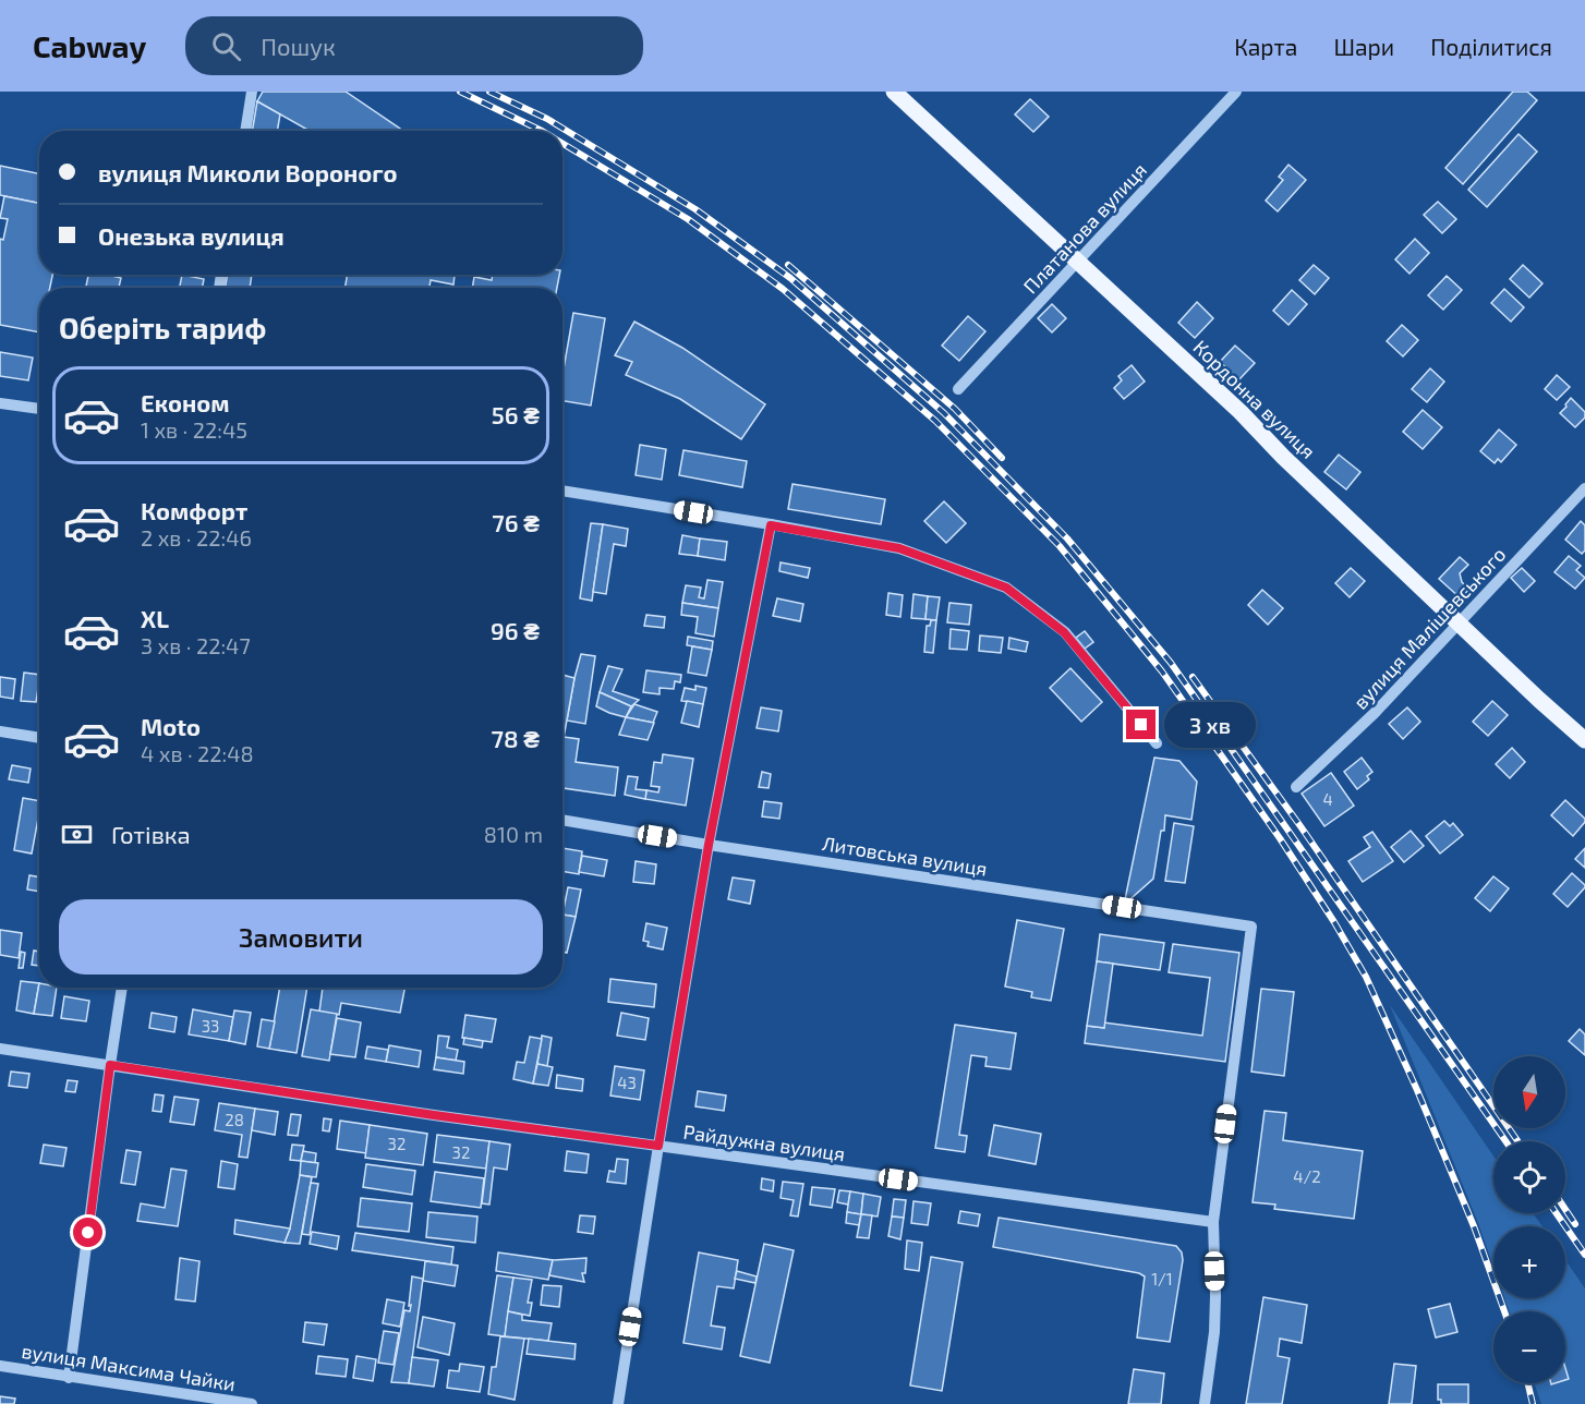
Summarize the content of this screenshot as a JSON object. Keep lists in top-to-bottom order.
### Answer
{
  "streets": {
    "main road": ["Кордонна вулиця"],
    "street": [
      "Платанова вулиця",
      "вулиця Малішевського",
      "Литовська вулиця",
      "Райдужна вулиця",
      "вулиця Максима Чайки"
    ]
  },
  "crossings": [
    ["Платанова вулиця", "Кордонна вулиця"],
    ["Кордонна вулиця", "вулиця Малішевського"],
    ["Литовська вулиця", "Райдужна вулиця"]
  ],
  "house_numbers": [
    "4",
    "33",
    "43",
    "28",
    "32",
    "32",
    "4/2",
    "1/1"
  ],
  "north": "bottom",
  "page": {
    "header": "Cabway",
    "search": "Пошук",
    "nav": ["Карта", "Шари", "Поділитися"],
    "banner": ["вулиця Миколи Вороного", "Онезька вулиця"],
    "heading": "Оберіть тариф",
    "list": [
      {
        "name": "Економ",
        "note": "1 хв · 22:45",
        "value": "56 ₴"
      },
      {
        "name": "Комфорт",
        "note": "2 хв · 22:46",
        "value": "76 ₴"
      },
      {
        "name": "XL",
        "note": "3 хв · 22:47",
        "value": "96 ₴"
      },
      {
        "name": "Moto",
        "note": "4 хв · 22:48",
        "value": "78 ₴"
      }
    ],
    "bubble": "3 хв",
    "pay": ["Готівка", "810 m"],
    "buttons": "Замовити",
    "map_buttons": ["+", "−"]
  }
}
